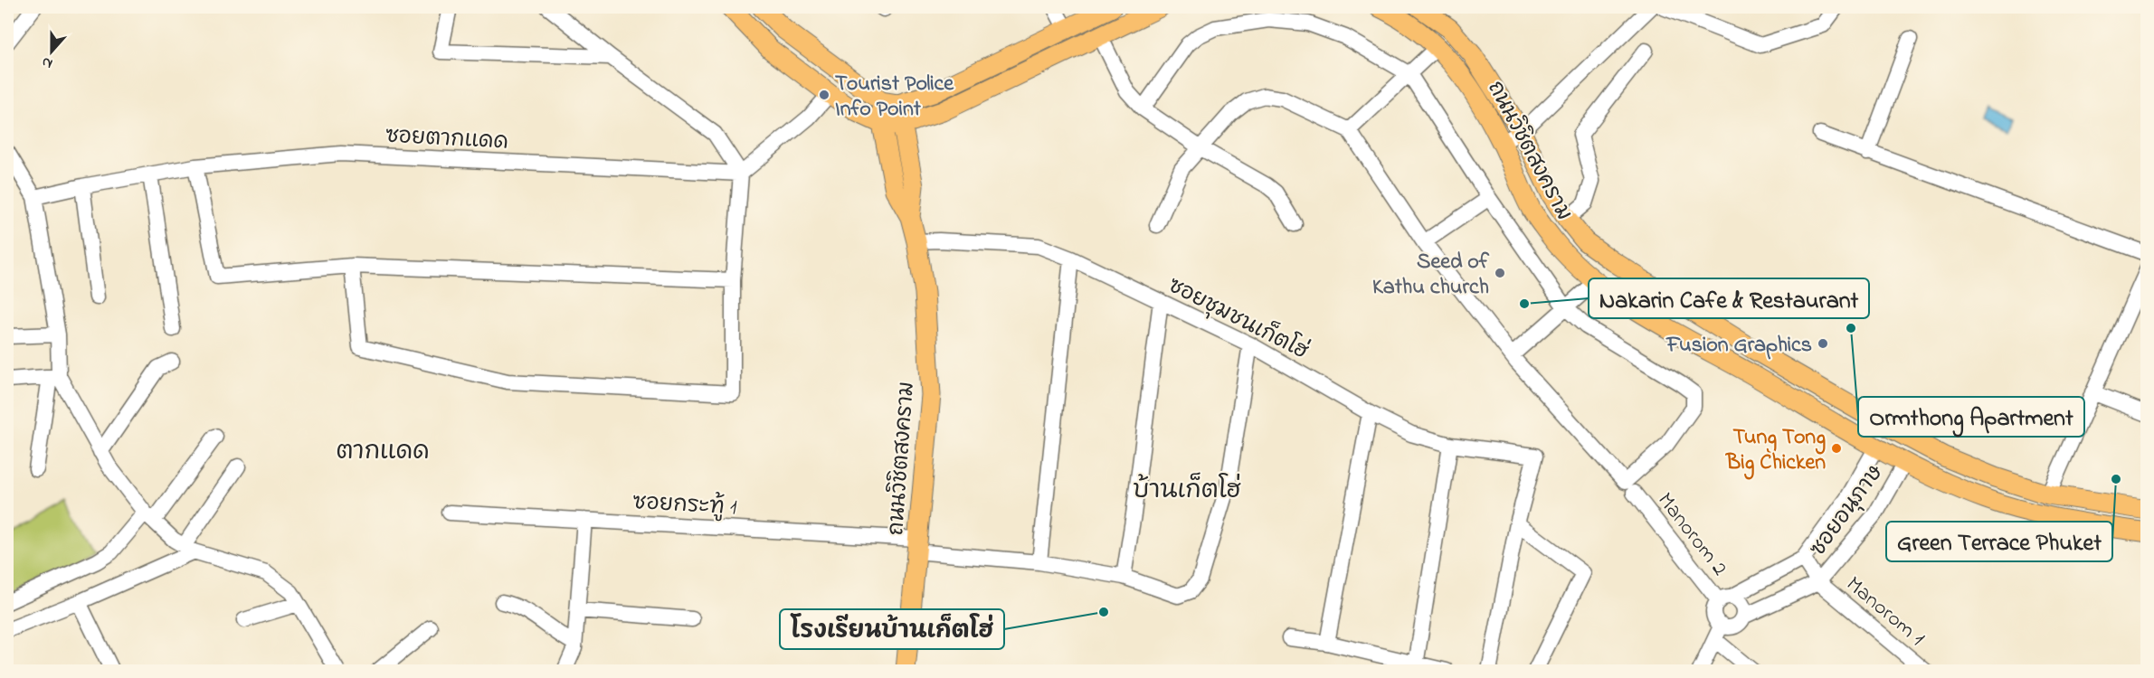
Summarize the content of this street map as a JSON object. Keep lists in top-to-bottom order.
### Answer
{
  "streets": {
    "main road": ["ถนนวิชิตสงคราม"],
    "street": [
      "ซอยตากแดด",
      "ซอยชุมชนเก็ตโฮ่",
      "ซอยกระทู้ 1",
      "ซอยอนุภาษ",
      "Manorom 2",
      "Manorom 1"
    ]
  },
  "crossings": [
    ["ถนนวิชิตสงคราม", "ซอยชุมชนเก็ตโฮ่"],
    ["ถนนวิชิตสงคราม", "ซอยกระทู้ 1"],
    ["ถนนวิชิตสงคราม", "ซอยอนุภาษ"],
    ["ซอยชุมชนเก็ตโฮ่", "ซอยกระทู้ 1"],
    ["ซอยอนุภาษ", "Manorom 2"],
    ["ซอยอนุภาษ", "Manorom 1"]
  ],
  "districts": ["ตากแดด", "บ้านเก็ตโฮ่"],
  "places": [
    "Tourist Police Info Point",
    "Seed of Kathu church",
    "Nakarin Cafe & Restaurant",
    "Ormthong Apartment",
    "Fusion Graphics",
    "Tung Tong Big Chicken",
    "Green Terrace Phuket",
    "โรงเรียนบ้านเก็ตโฮ่"
  ],
  "north": "bottom"
}
